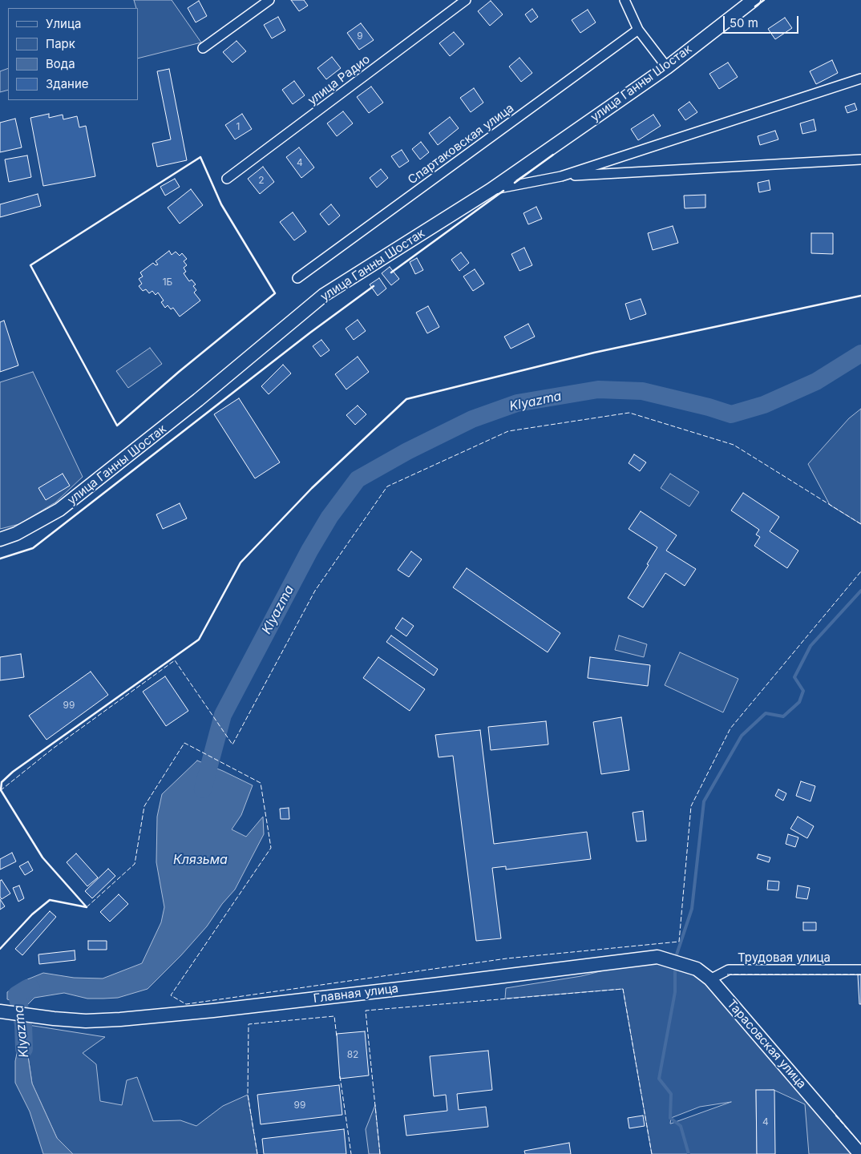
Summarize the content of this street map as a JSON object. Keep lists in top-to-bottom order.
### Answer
{
  "streets": {
    "main road": ["улица Ганны Шостак", "Главная улица", "Тарасовская улица"],
    "street": ["улица Радио", "Спартаковская улица", "Трудовая улица"]
  },
  "crossings": [
    ["Трудовая улица", "Тарасовская улица"],
    ["Главная улица", "Тарасовская улица"]
  ],
  "water": ["Klyazma", "Клязьма"],
  "house_numbers": [
    "9",
    "1",
    "4",
    "2",
    "1Б",
    "99",
    "82",
    "99",
    "4"
  ],
  "legend": [
    "Улица",
    "Парк",
    "Вода",
    "Здание"
  ],
  "scale_bar": "50 m"
}
